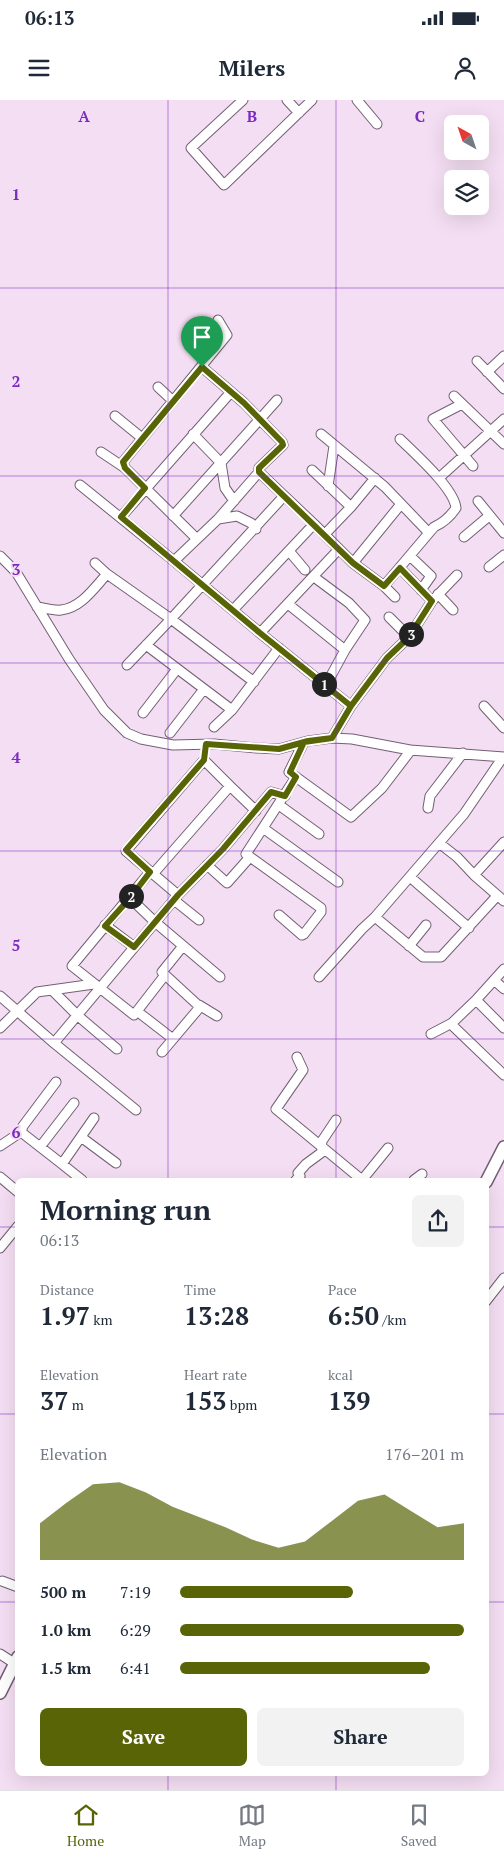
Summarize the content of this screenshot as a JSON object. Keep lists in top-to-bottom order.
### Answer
{
  "north": "top left",
  "page": {
    "status": "06:13",
    "header": "Milers",
    "pins": ["3", "1", "2"],
    "heading": ["Morning run", "06:13"],
    "stats": [
      ["Distance", "1.97 km"],
      ["Time", "13:28"],
      ["Pace", "6:50 /km"],
      ["Elevation", "37 m"],
      ["Heart rate", "153 bpm"],
      ["kcal", "139"]
    ],
    "chart": ["Elevation", "176–201 m"],
    "list": [
      {
        "name": "500 m",
        "note": "7:19"
      },
      {
        "name": "1.0 km",
        "note": "6:29"
      },
      {
        "name": "1.5 km",
        "note": "6:41"
      }
    ],
    "buttons": ["Save", "Share"],
    "tabs": ["Home", "Map", "Saved"]
  },
  "grid": {
    "columns": ["A", "B", "C"],
    "rows": [
      "1",
      "2",
      "3",
      "4",
      "5",
      "6"
    ]
  }
}
